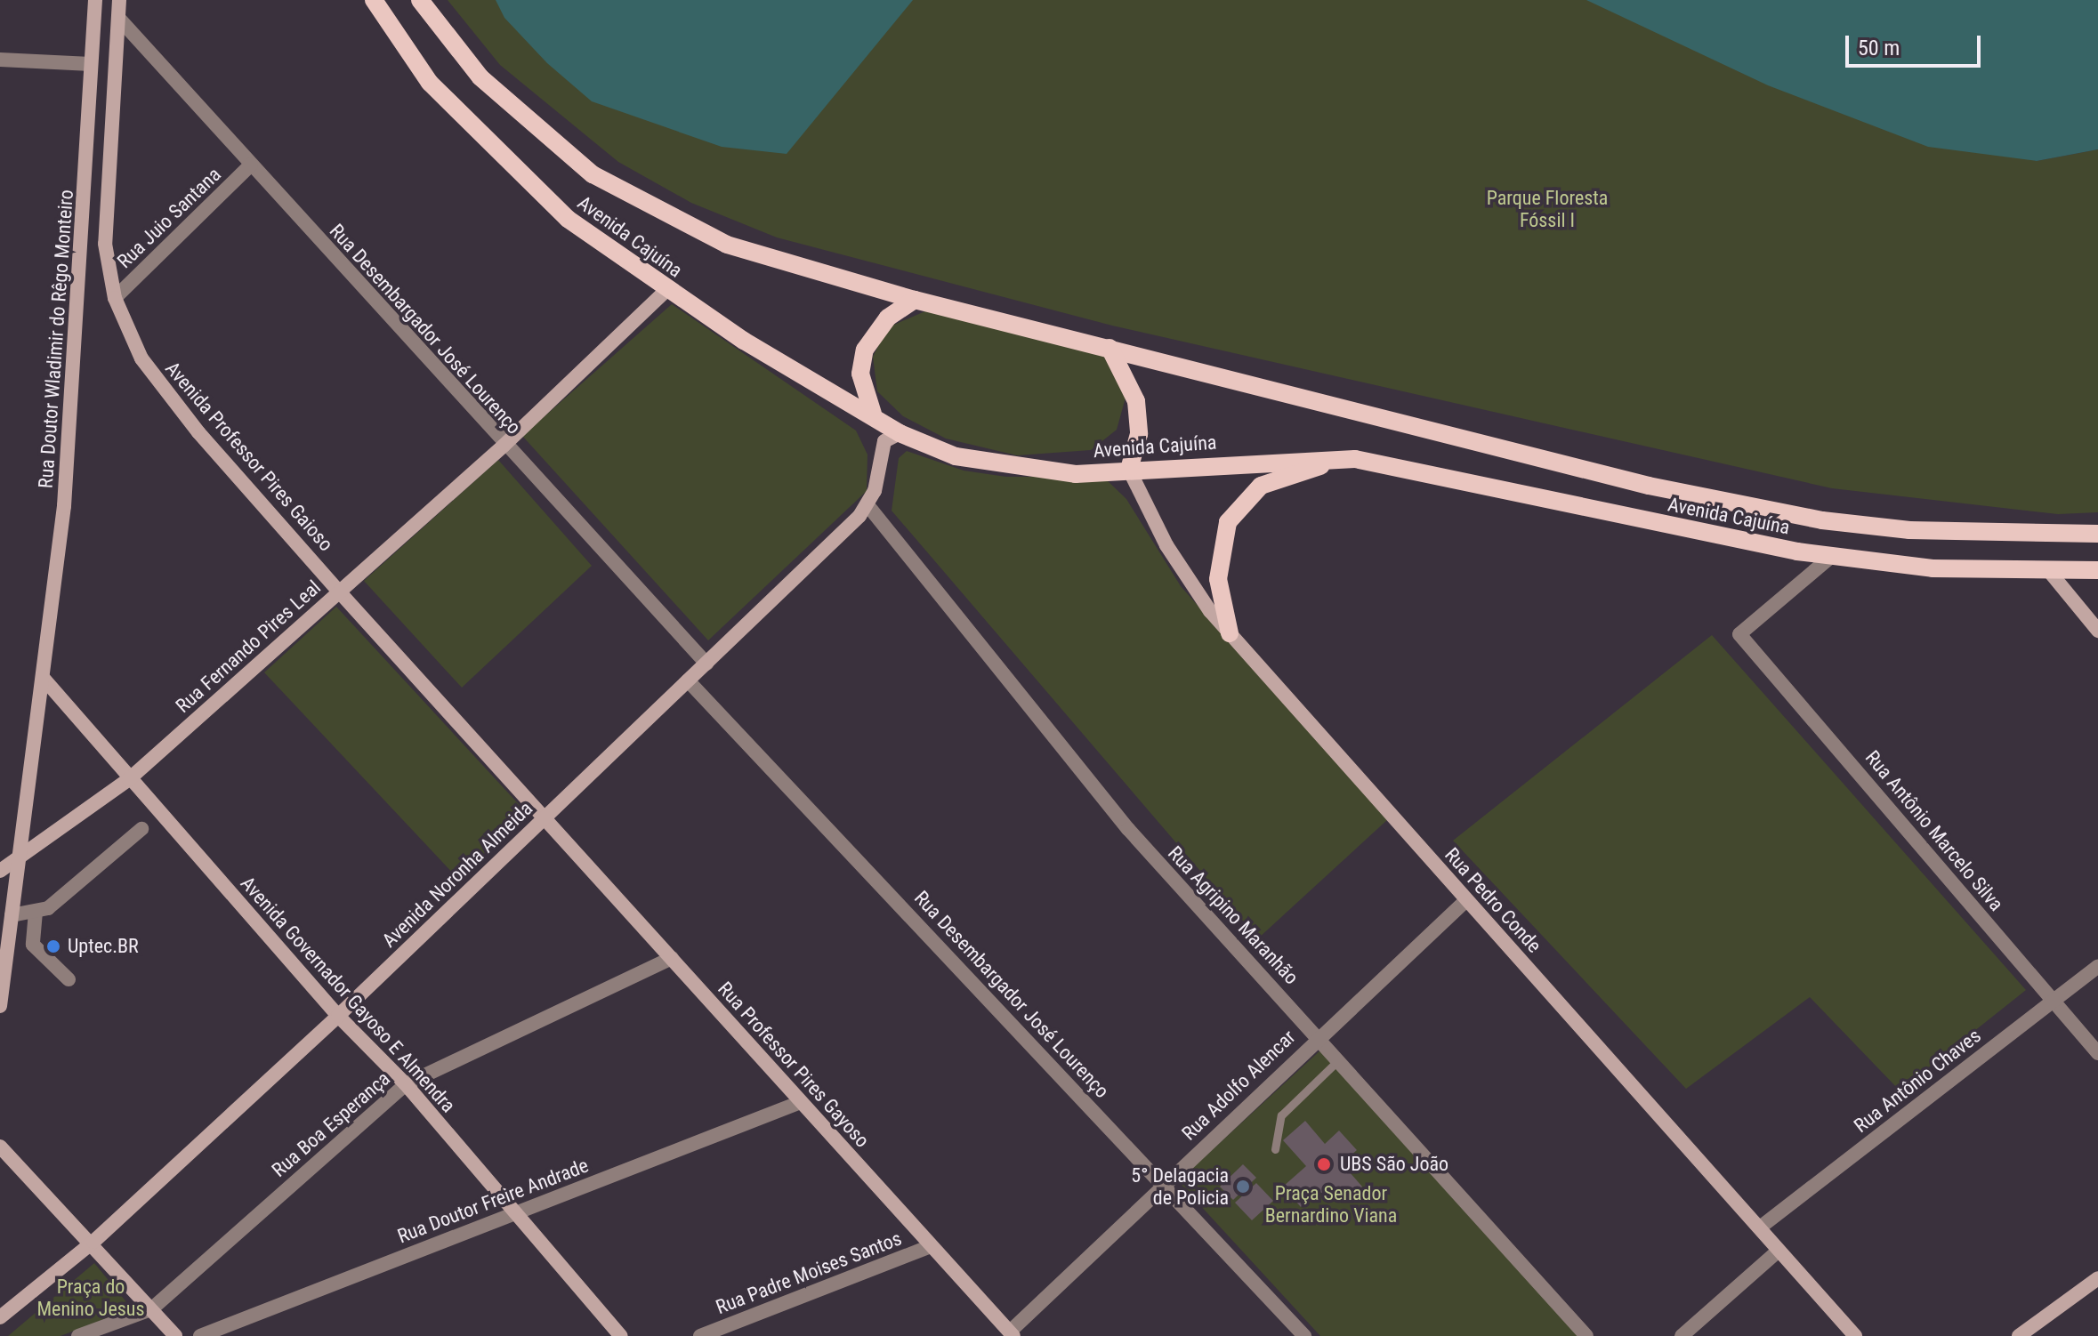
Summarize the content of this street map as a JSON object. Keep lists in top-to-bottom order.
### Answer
{
  "streets": {
    "main road": [
      "Avenida Cajuína",
      "Rua Doutor Wladimir do Rêgo Monteiro",
      "Avenida Professor Pires Gaioso",
      "Rua Fernando Pires Leal",
      "Avenida Noronha Almeida",
      "Rua Pedro Conde",
      "Avenida Governador Gayoso E Almendra",
      "Rua Professor Pires Gayoso"
    ],
    "street": [
      "Rua Juio Santana",
      "Rua Desembargador José Lourenço",
      "Rua Antônio Marcelo Silva",
      "Rua Agripino Maranhão",
      "Rua Antônio Chaves",
      "Rua Adolfo Alencar",
      "Rua Boa Esperança",
      "Rua Doutor Freire Andrade",
      "Rua Padre Moises Santos"
    ]
  },
  "crossings": [
    ["Rua Juio Santana", "Rua Desembargador José Lourenço"],
    ["Rua Juio Santana", "Avenida Professor Pires Gaioso"],
    ["Avenida Cajuína", "Rua Fernando Pires Leal"],
    ["Avenida Cajuína", "Rua Antônio Marcelo Silva"],
    ["Avenida Cajuína", "Rua Pedro Conde"],
    ["Rua Desembargador José Lourenço", "Avenida Professor Pires Gaioso"],
    ["Rua Desembargador José Lourenço", "Rua Fernando Pires Leal"],
    ["Rua Desembargador José Lourenço", "Avenida Noronha Almeida"],
    ["Rua Desembargador José Lourenço", "Rua Adolfo Alencar"],
    ["Rua Doutor Wladimir do Rêgo Monteiro", "Rua Fernando Pires Leal"],
    ["Rua Doutor Wladimir do Rêgo Monteiro", "Avenida Governador Gayoso E Almendra"],
    ["Avenida Professor Pires Gaioso", "Rua Fernando Pires Leal"],
    ["Avenida Professor Pires Gaioso", "Avenida Noronha Almeida"],
    ["Avenida Professor Pires Gaioso", "Rua Professor Pires Gayoso"],
    ["Rua Fernando Pires Leal", "Avenida Governador Gayoso E Almendra"],
    ["Rua Antônio Marcelo Silva", "Rua Antônio Chaves"],
    ["Avenida Noronha Almeida", "Rua Agripino Maranhão"],
    ["Avenida Noronha Almeida", "Avenida Governador Gayoso E Almendra"],
    ["Avenida Noronha Almeida", "Rua Professor Pires Gayoso"],
    ["Rua Pedro Conde", "Rua Antônio Chaves"],
    ["Rua Pedro Conde", "Rua Adolfo Alencar"],
    ["Rua Agripino Maranhão", "Rua Adolfo Alencar"],
    ["Avenida Governador Gayoso E Almendra", "Rua Boa Esperança"],
    ["Avenida Governador Gayoso E Almendra", "Rua Doutor Freire Andrade"],
    ["Rua Professor Pires Gayoso", "Rua Adolfo Alencar"],
    ["Rua Professor Pires Gayoso", "Rua Boa Esperança"],
    ["Rua Professor Pires Gayoso", "Rua Doutor Freire Andrade"],
    ["Rua Professor Pires Gayoso", "Rua Padre Moises Santos"]
  ],
  "parks": ["Parque Floresta Fóssil I", "Praça Senador Bernardino Viana", "Praça do Menino Jesus"],
  "places": ["Uptec.BR", "UBS São João", "5° Delagacia de Policia"],
  "scale_bar": "50 m"
}
